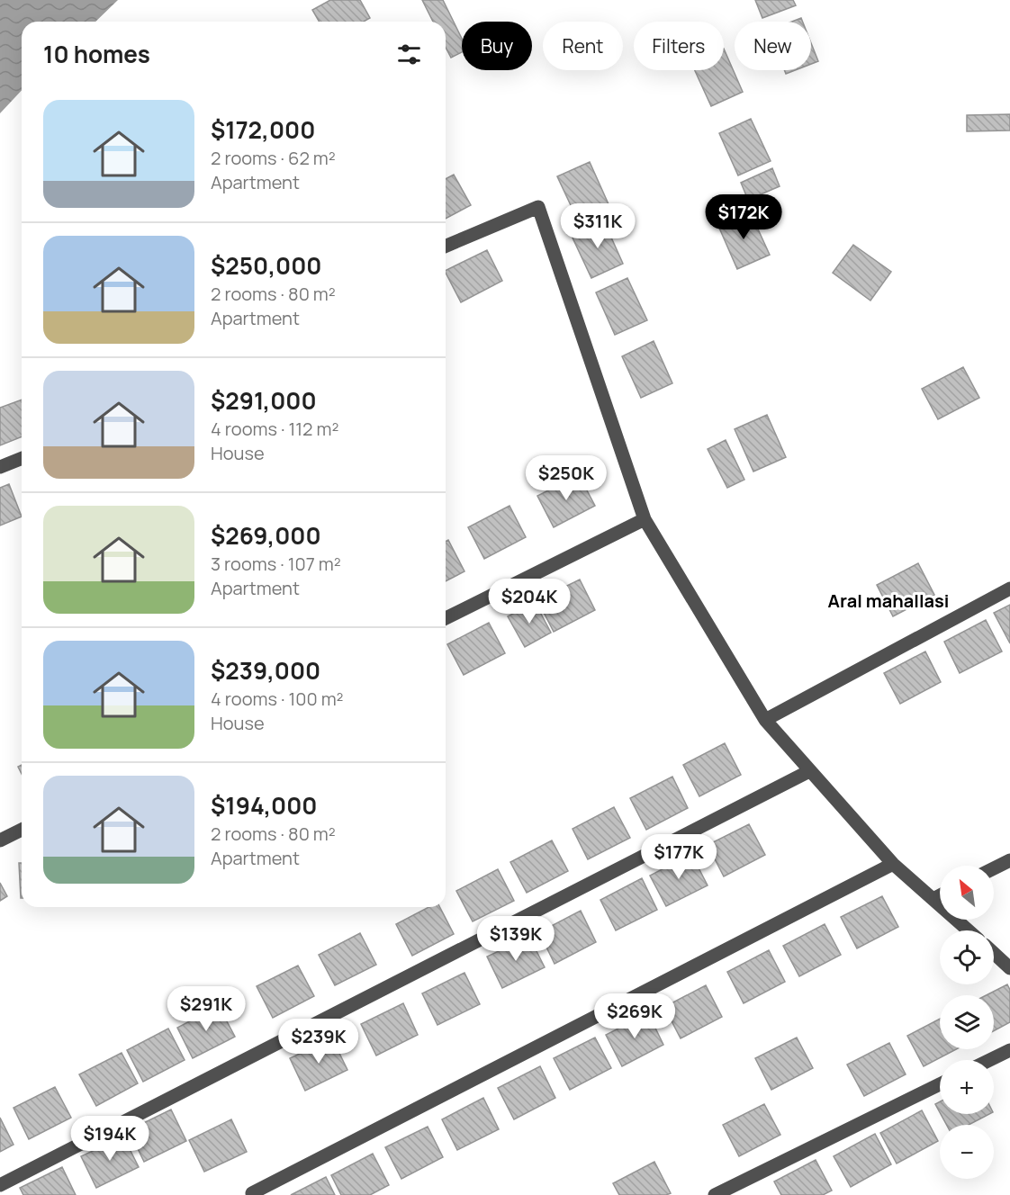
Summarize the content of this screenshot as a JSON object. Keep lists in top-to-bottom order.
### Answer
{
  "districts": ["Aral mahallasi"],
  "north": "top left",
  "page": {
    "chip": [
      "Buy",
      "Rent",
      "Filters",
      "New"
    ],
    "heading": "10 homes",
    "list": [
      {
        "name": "$172,000",
        "note": "2 rooms · 62 m² · Apartment"
      },
      {
        "name": "$250,000",
        "note": "2 rooms · 80 m² · Apartment"
      },
      {
        "name": "$291,000",
        "note": "4 rooms · 112 m² · House"
      },
      {
        "name": "$269,000",
        "note": "3 rooms · 107 m² · Apartment"
      },
      {
        "name": "$239,000",
        "note": "4 rooms · 100 m² · House"
      },
      {
        "name": "$194,000",
        "note": "2 rooms · 80 m² · Apartment"
      }
    ],
    "price": [
      "$172K",
      "$311K",
      "$250K",
      "$204K",
      "$177K",
      "$139K",
      "$291K",
      "$269K",
      "$239K",
      "$194K"
    ],
    "map_buttons": ["+", "−"]
  }
}
